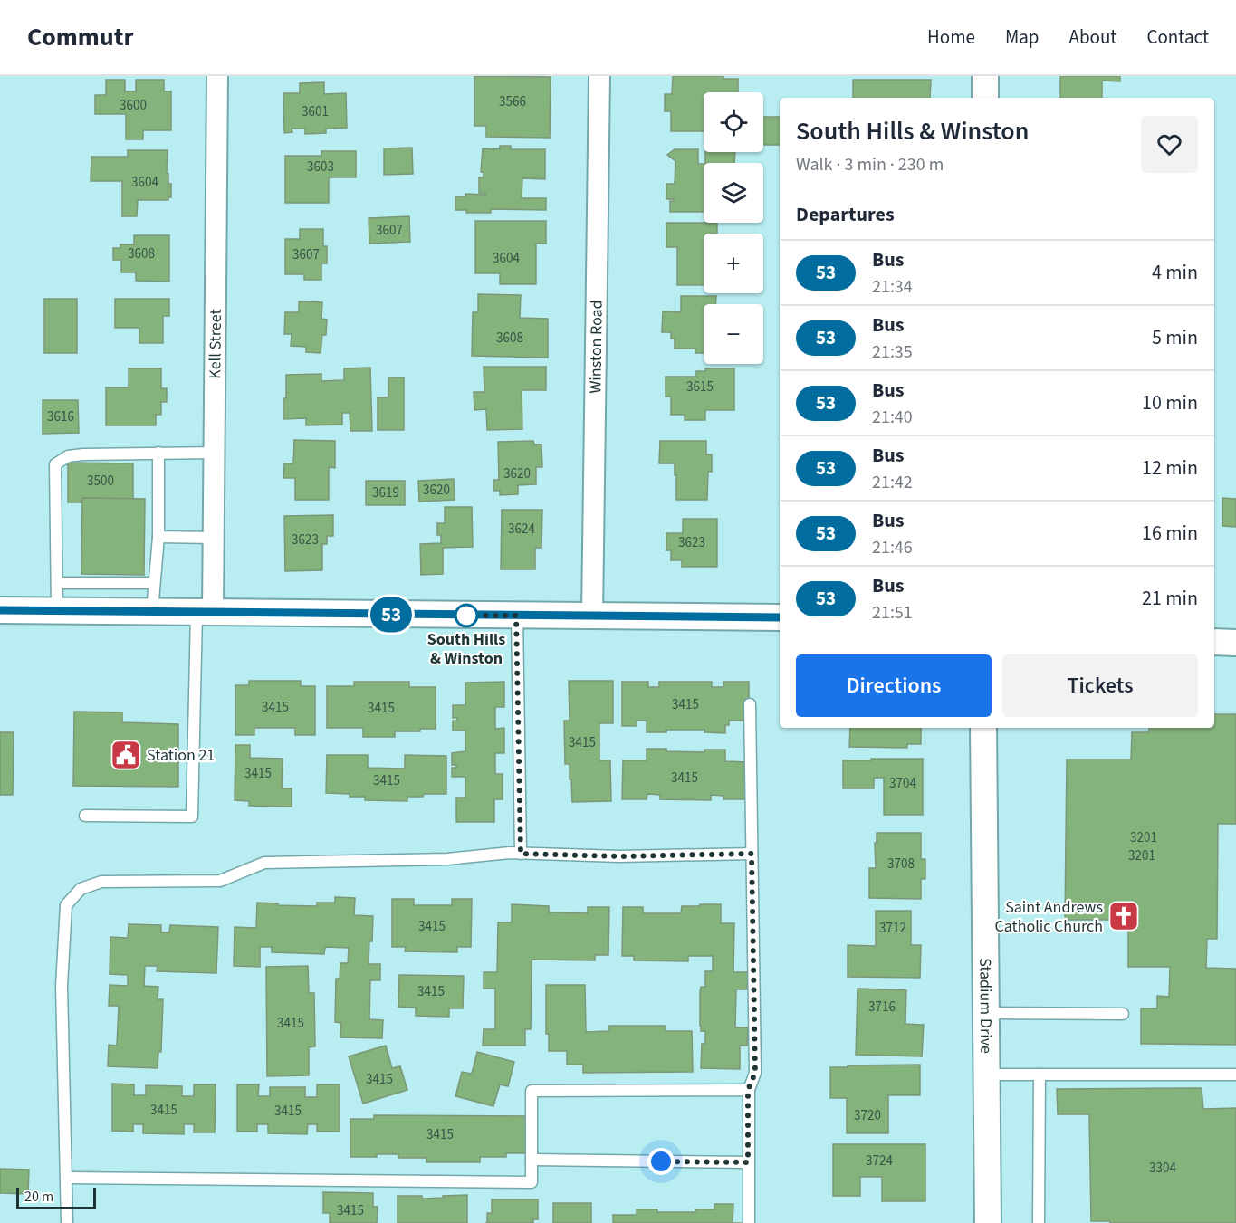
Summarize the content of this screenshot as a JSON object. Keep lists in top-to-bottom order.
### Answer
{
  "streets": {
    "street": ["Kell Street", "Winston Road", "Stadium Drive"]
  },
  "places": {
    "other": ["South Hills & Winston"],
    "public building": ["Station 21"],
    "church": ["Saint Andrews Catholic Church"]
  },
  "lines": ["bus line 53"],
  "house_numbers": [
    "3566",
    "3600",
    "3601",
    "3603",
    "3604",
    "3607",
    "3608",
    "3607",
    "3604",
    "3608",
    "3615",
    "3616",
    "3620",
    "3500",
    "3620",
    "3619",
    "3624",
    "3623",
    "3623",
    "3415",
    "3415",
    "3415",
    "3415",
    "3415",
    "3415",
    "3415",
    "3704",
    "3201",
    "3201",
    "3708",
    "3415",
    "3712",
    "3415",
    "3716",
    "3415",
    "3415",
    "3415",
    "3415",
    "3720",
    "3415",
    "3724",
    "3304",
    "3415"
  ],
  "scale_bar": "20 m",
  "page": {
    "header": "Commutr",
    "nav": [
      "Home",
      "Map",
      "About",
      "Contact"
    ],
    "on_map": "53",
    "map_buttons": ["+", "−"],
    "heading": [
      ["South Hills & Winston", "Walk · 3 min · 230 m"],
      "Departures"
    ],
    "list": [
      {
        "mark": "53",
        "name": "Bus",
        "note": "21:34",
        "value": "4 min"
      },
      {
        "mark": "53",
        "name": "Bus",
        "note": "21:35",
        "value": "5 min"
      },
      {
        "mark": "53",
        "name": "Bus",
        "note": "21:40",
        "value": "10 min"
      },
      {
        "mark": "53",
        "name": "Bus",
        "note": "21:42",
        "value": "12 min"
      },
      {
        "mark": "53",
        "name": "Bus",
        "note": "21:46",
        "value": "16 min"
      },
      {
        "mark": "53",
        "name": "Bus",
        "note": "21:51",
        "value": "21 min"
      }
    ],
    "buttons": ["Directions", "Tickets"],
    "scale": "20 m"
  }
}
